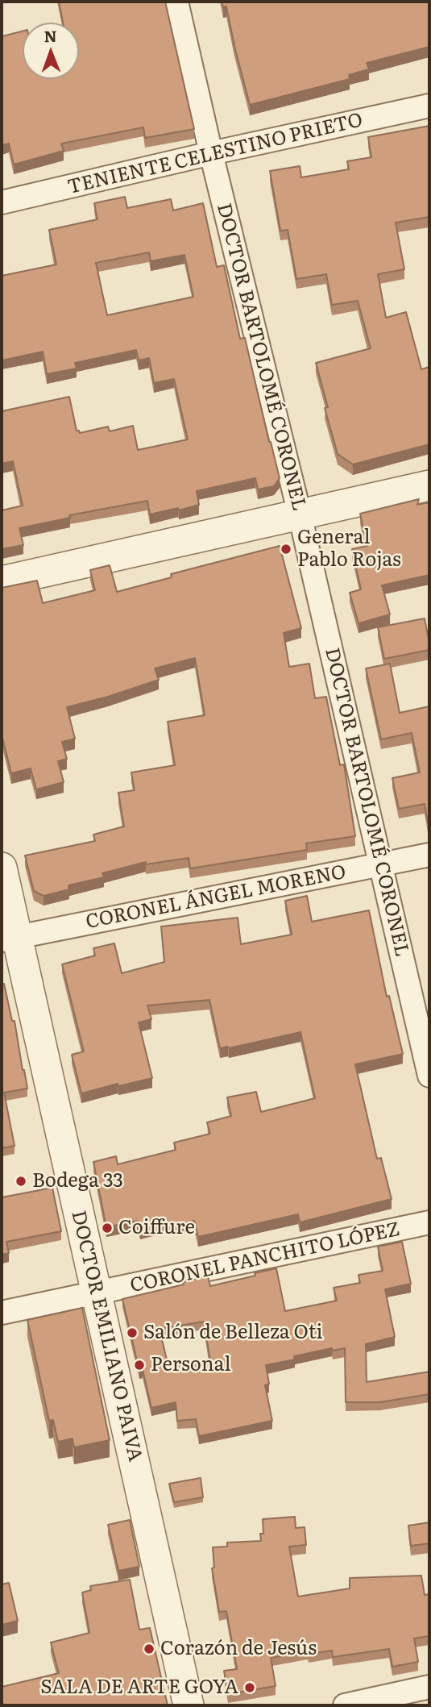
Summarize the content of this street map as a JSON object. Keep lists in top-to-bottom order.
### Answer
{
  "streets": {
    "street": [
      "TENIENTE CELESTINO PRIETO",
      "DOCTOR BARTOLOMÉ CORONEL",
      "CORONEL ÁNGEL MORENO",
      "CORONEL PANCHITO LÓPEZ",
      "DOCTOR EMILIANO PAIVA"
    ]
  },
  "crossings": [
    ["TENIENTE CELESTINO PRIETO", "DOCTOR BARTOLOMÉ CORONEL"],
    ["DOCTOR BARTOLOMÉ CORONEL", "CORONEL ÁNGEL MORENO"],
    ["CORONEL ÁNGEL MORENO", "DOCTOR EMILIANO PAIVA"],
    ["CORONEL PANCHITO LÓPEZ", "DOCTOR EMILIANO PAIVA"]
  ],
  "places": [
    "General Pablo Rojas",
    "Bodega 33",
    "Coiffure",
    "Salón de Belleza Oti",
    "Personal",
    "Corazón de Jesús",
    "SALA DE ARTE GOYA"
  ],
  "north": "top"
}
